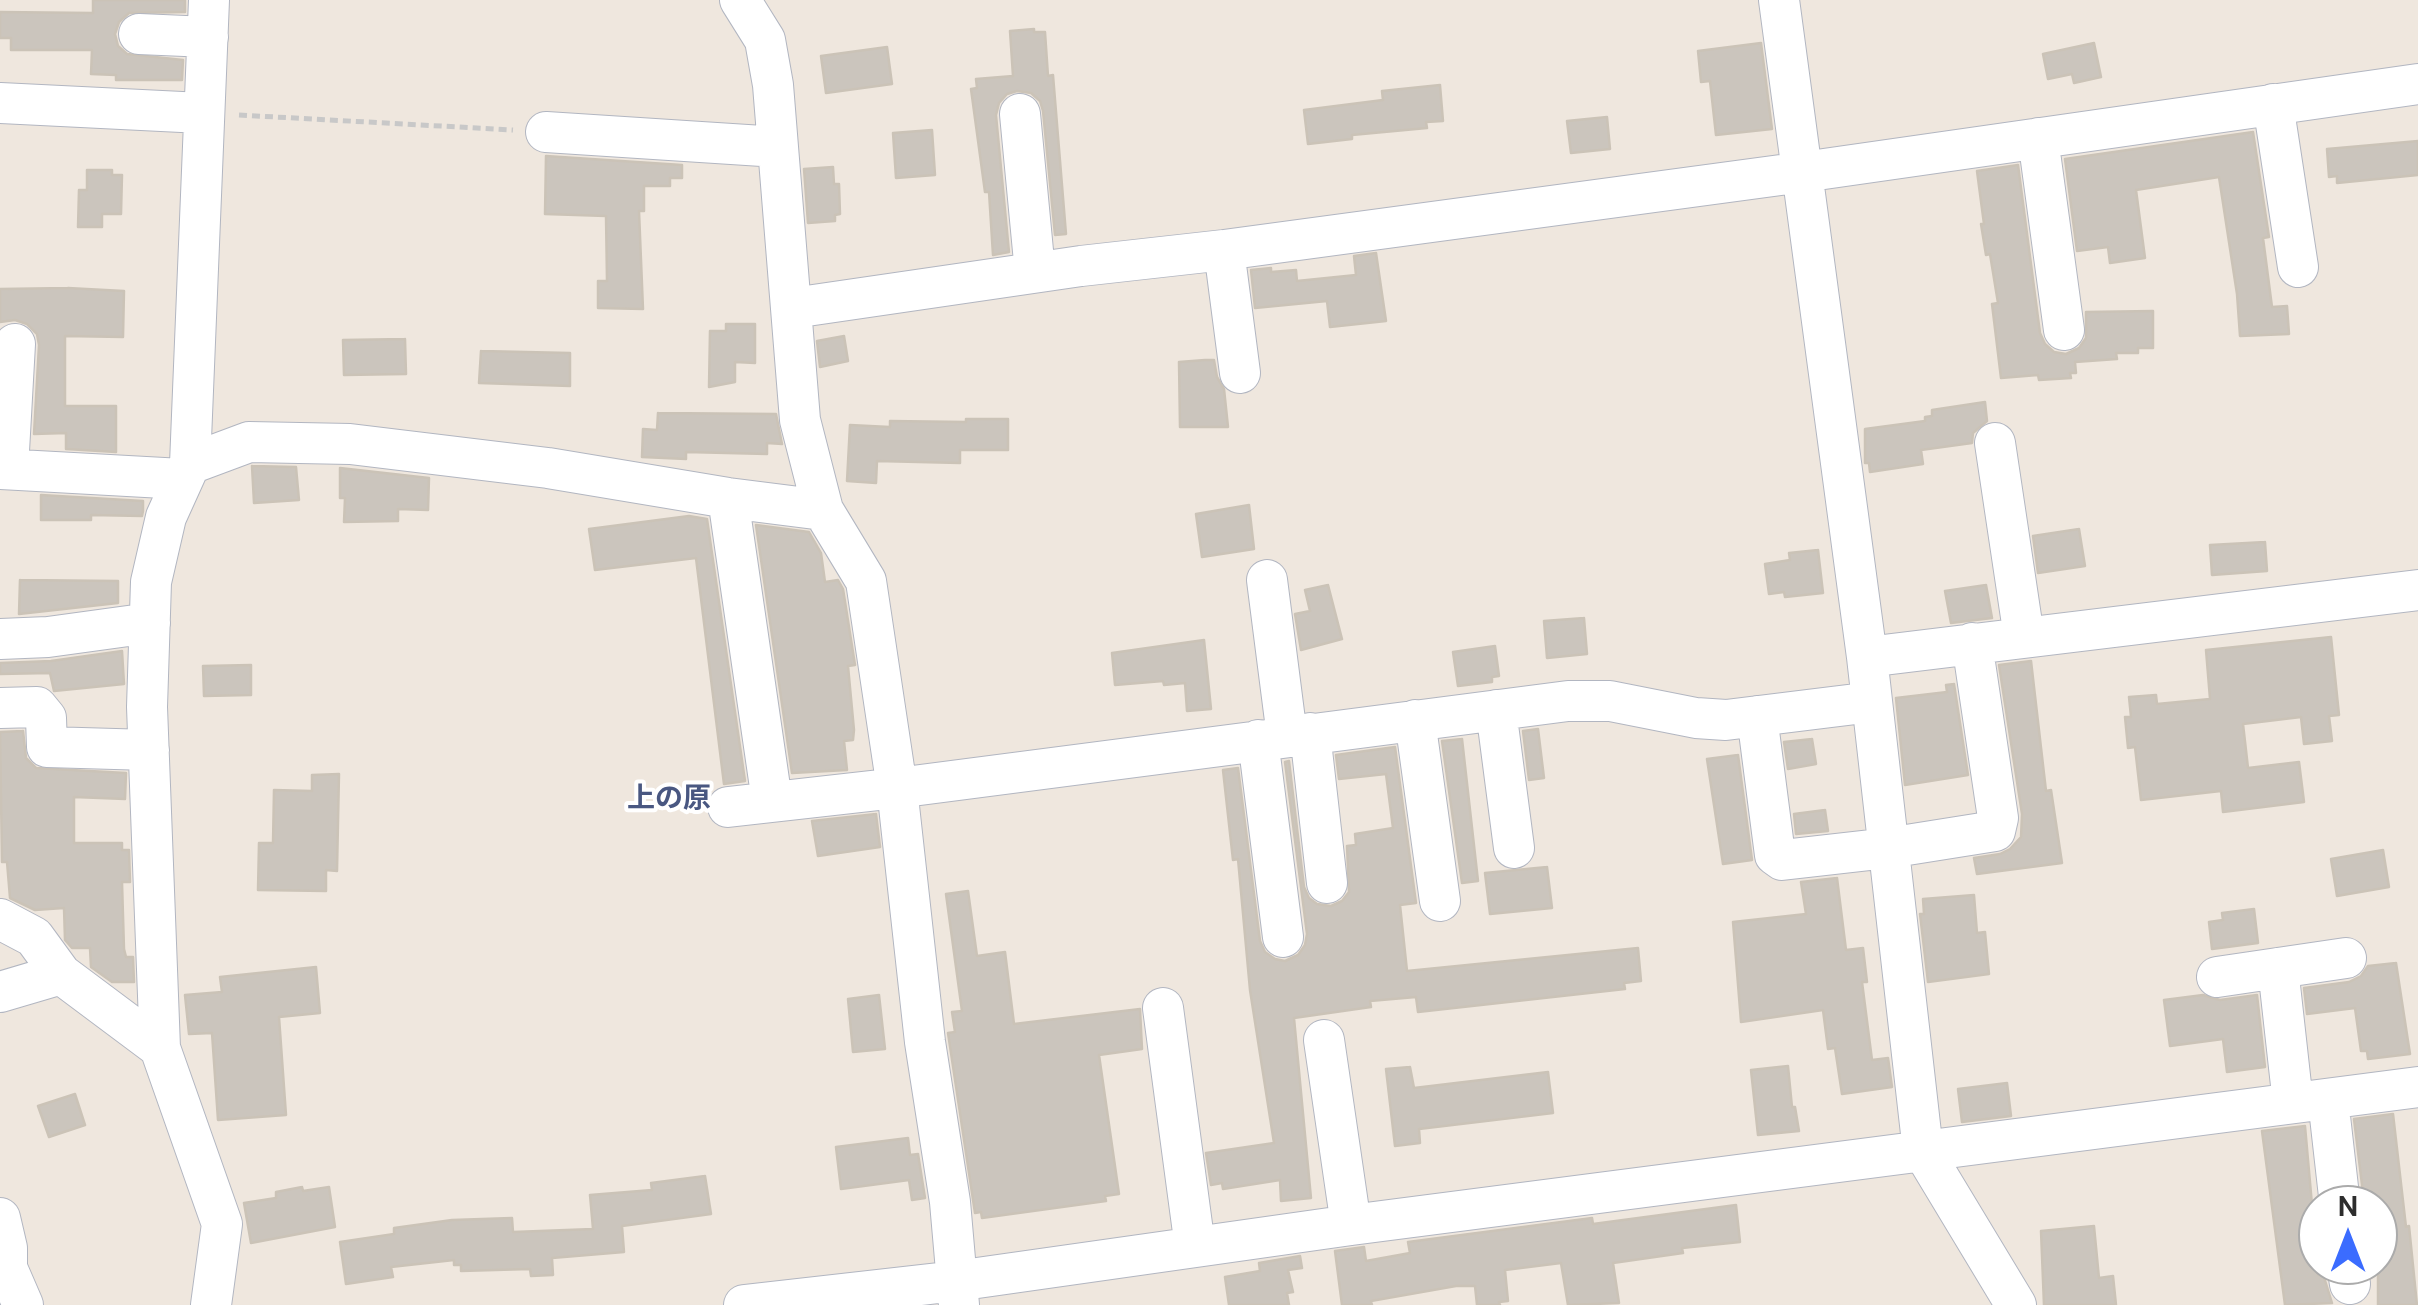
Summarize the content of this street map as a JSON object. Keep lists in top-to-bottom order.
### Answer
{
  "districts": ["上の原"],
  "north": "top"
}
